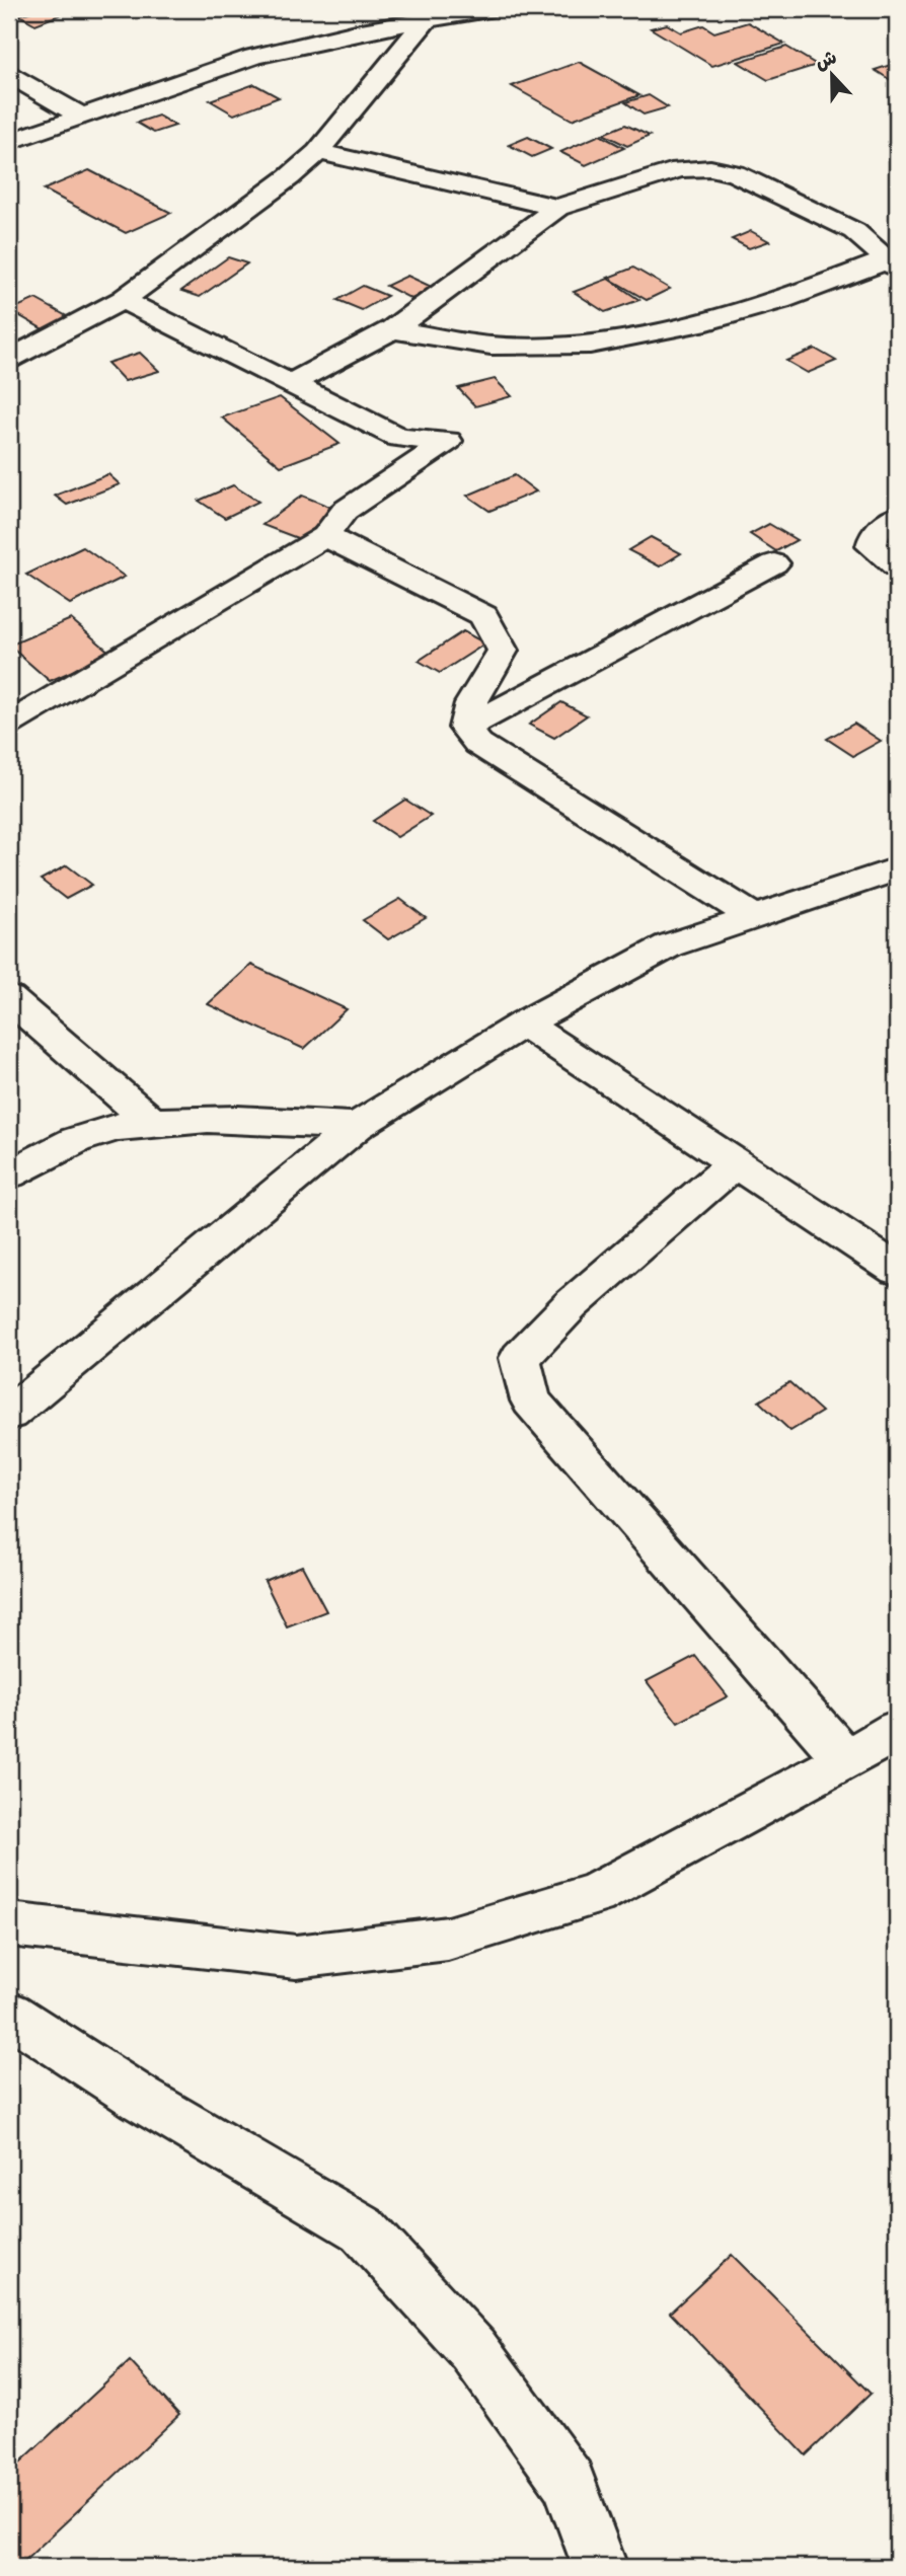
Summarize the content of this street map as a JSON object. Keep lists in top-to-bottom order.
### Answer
{
  "north": "top"
}
